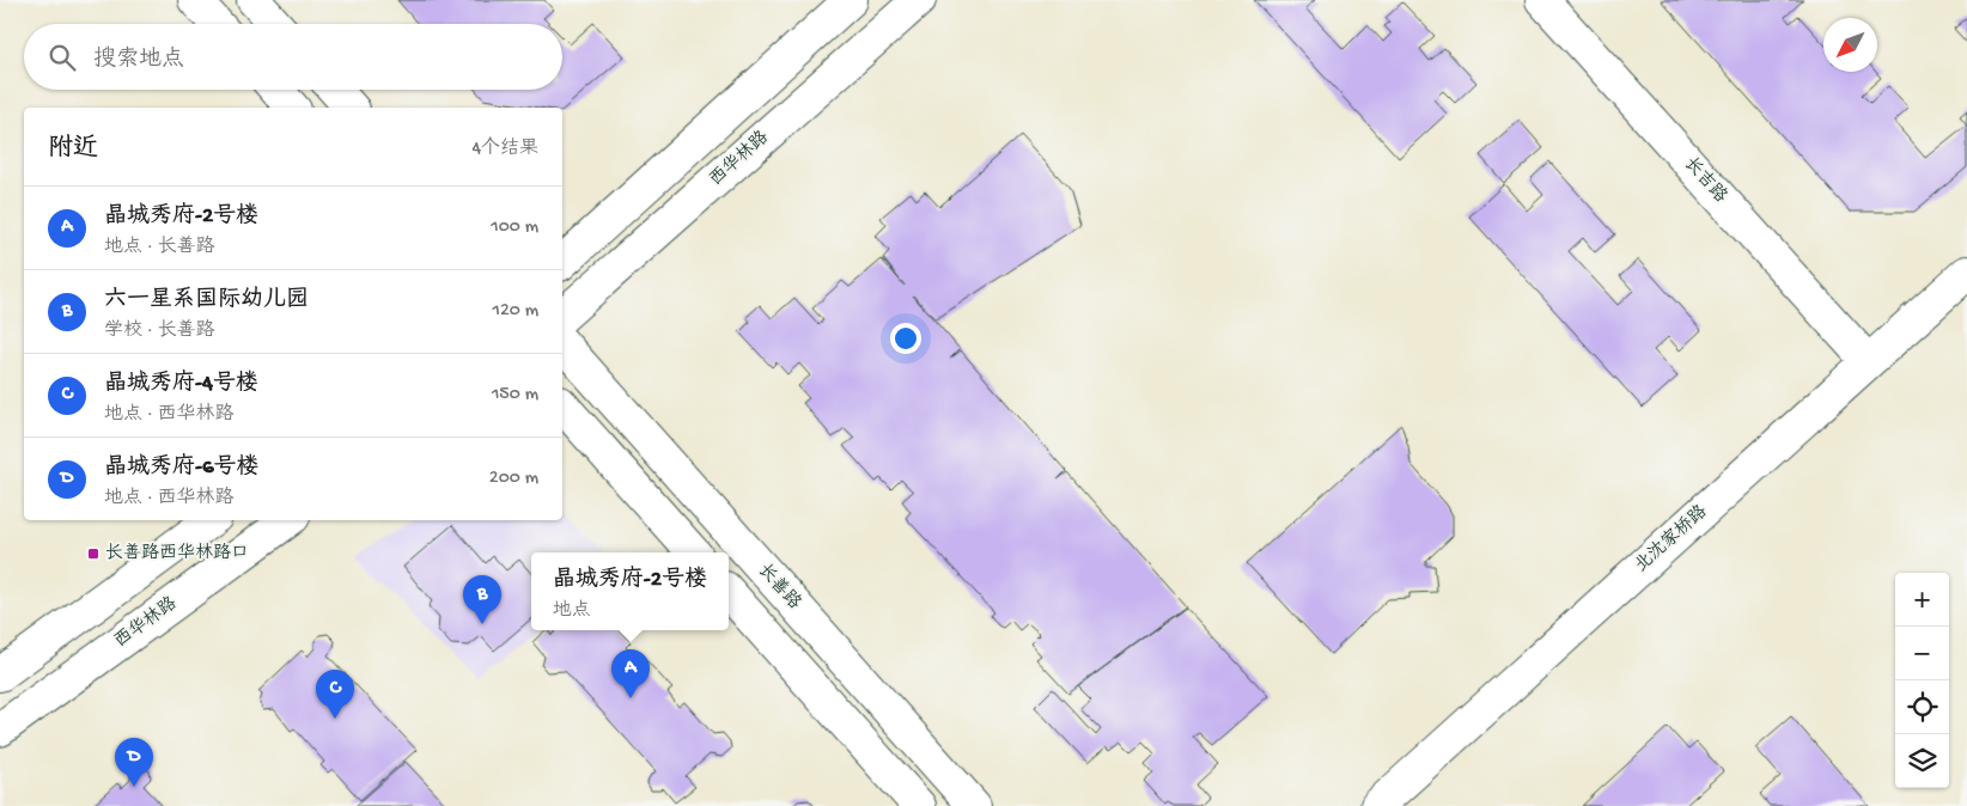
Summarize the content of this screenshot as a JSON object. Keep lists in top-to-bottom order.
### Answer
{
  "streets": {
    "street": [
      "西华林路",
      "长吉路",
      "北沈家桥路",
      "长善路"
    ]
  },
  "crossings": [
    ["长吉路", "北沈家桥路"]
  ],
  "places": {
    "transit": ["长善路西华林路口"]
  },
  "north": "bottom left",
  "page": {
    "search": "搜索地点",
    "heading": ["附近", "4个结果"],
    "list": [
      {
        "mark": "A",
        "name": "晶城秀府-2号楼",
        "note": "地点 · 长善路",
        "value": "100 m"
      },
      {
        "mark": "B",
        "name": "六一星系国际幼儿园",
        "note": "学校 · 长善路",
        "value": "120 m"
      },
      {
        "mark": "C",
        "name": "晶城秀府-4号楼",
        "note": "地点 · 西华林路",
        "value": "150 m"
      },
      {
        "mark": "D",
        "name": "晶城秀府-6号楼",
        "note": "地点 · 西华林路",
        "value": "200 m"
      }
    ],
    "popup": ["晶城秀府-2号楼", "地点"],
    "map_buttons": ["+", "−"],
    "pins": [
      "B",
      "A",
      "C",
      "D"
    ]
  }
}
